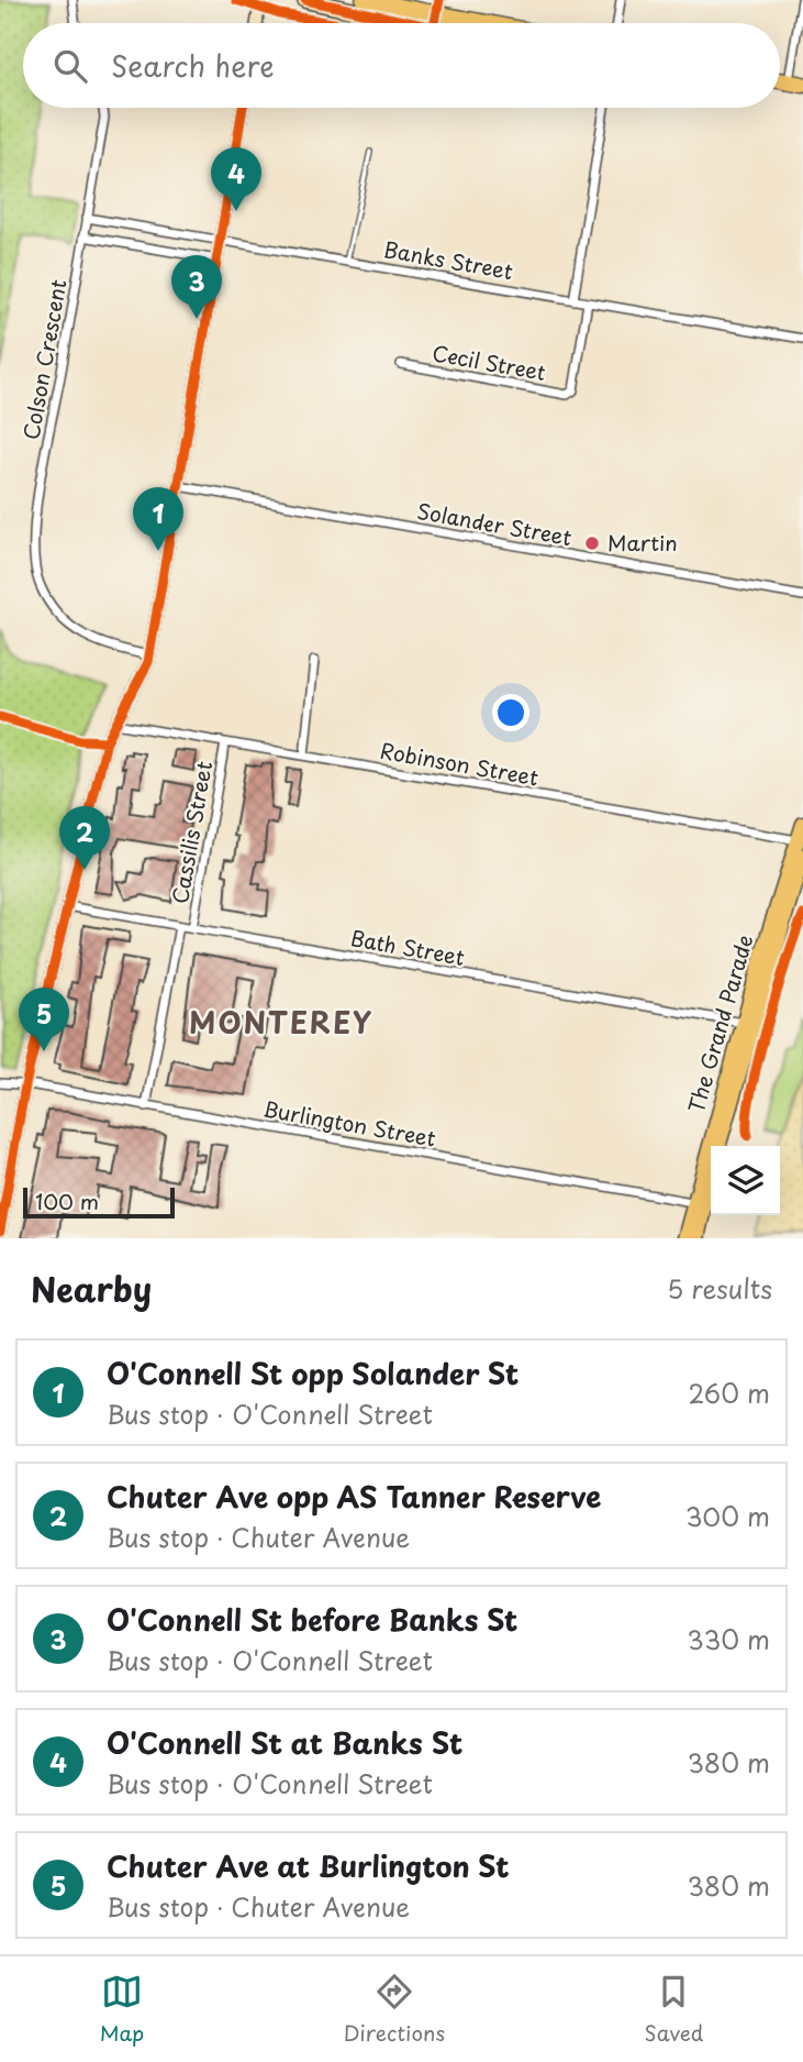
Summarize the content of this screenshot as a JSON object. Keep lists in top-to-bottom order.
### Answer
{
  "streets": {
    "main road": ["The Grand Parade"],
    "street": [
      "Banks Street",
      "Colson Crescent",
      "Cecil Street",
      "Solander Street",
      "Robinson Street",
      "Cassilis Street",
      "Bath Street",
      "Burlington Street"
    ]
  },
  "crossings": [
    ["Banks Street", "Colson Crescent"],
    ["Banks Street", "Cecil Street"],
    ["Robinson Street", "Cassilis Street"],
    ["Robinson Street", "The Grand Parade"],
    ["Cassilis Street", "Bath Street"],
    ["Cassilis Street", "Burlington Street"],
    ["Bath Street", "The Grand Parade"],
    ["The Grand Parade", "Burlington Street"]
  ],
  "districts": ["MONTEREY"],
  "places": ["Martin"],
  "scale_bar": "100 m",
  "page": {
    "search": "Search here",
    "pins": [
      "4",
      "3",
      "1",
      "2",
      "5"
    ],
    "scale": "100 m",
    "heading": ["Nearby", "5 results"],
    "list": [
      {
        "mark": "1",
        "name": "O'Connell St opp Solander St",
        "note": "Bus stop · O'Connell Street",
        "value": "260 m"
      },
      {
        "mark": "2",
        "name": "Chuter Ave opp AS Tanner Reserve",
        "note": "Bus stop · Chuter Avenue",
        "value": "300 m"
      },
      {
        "mark": "3",
        "name": "O'Connell St before Banks St",
        "note": "Bus stop · O'Connell Street",
        "value": "330 m"
      },
      {
        "mark": "4",
        "name": "O'Connell St at Banks St",
        "note": "Bus stop · O'Connell Street",
        "value": "380 m"
      },
      {
        "mark": "5",
        "name": "Chuter Ave at Burlington St",
        "note": "Bus stop · Chuter Avenue",
        "value": "380 m"
      }
    ],
    "nav": ["Map", "Directions", "Saved"]
  }
}
